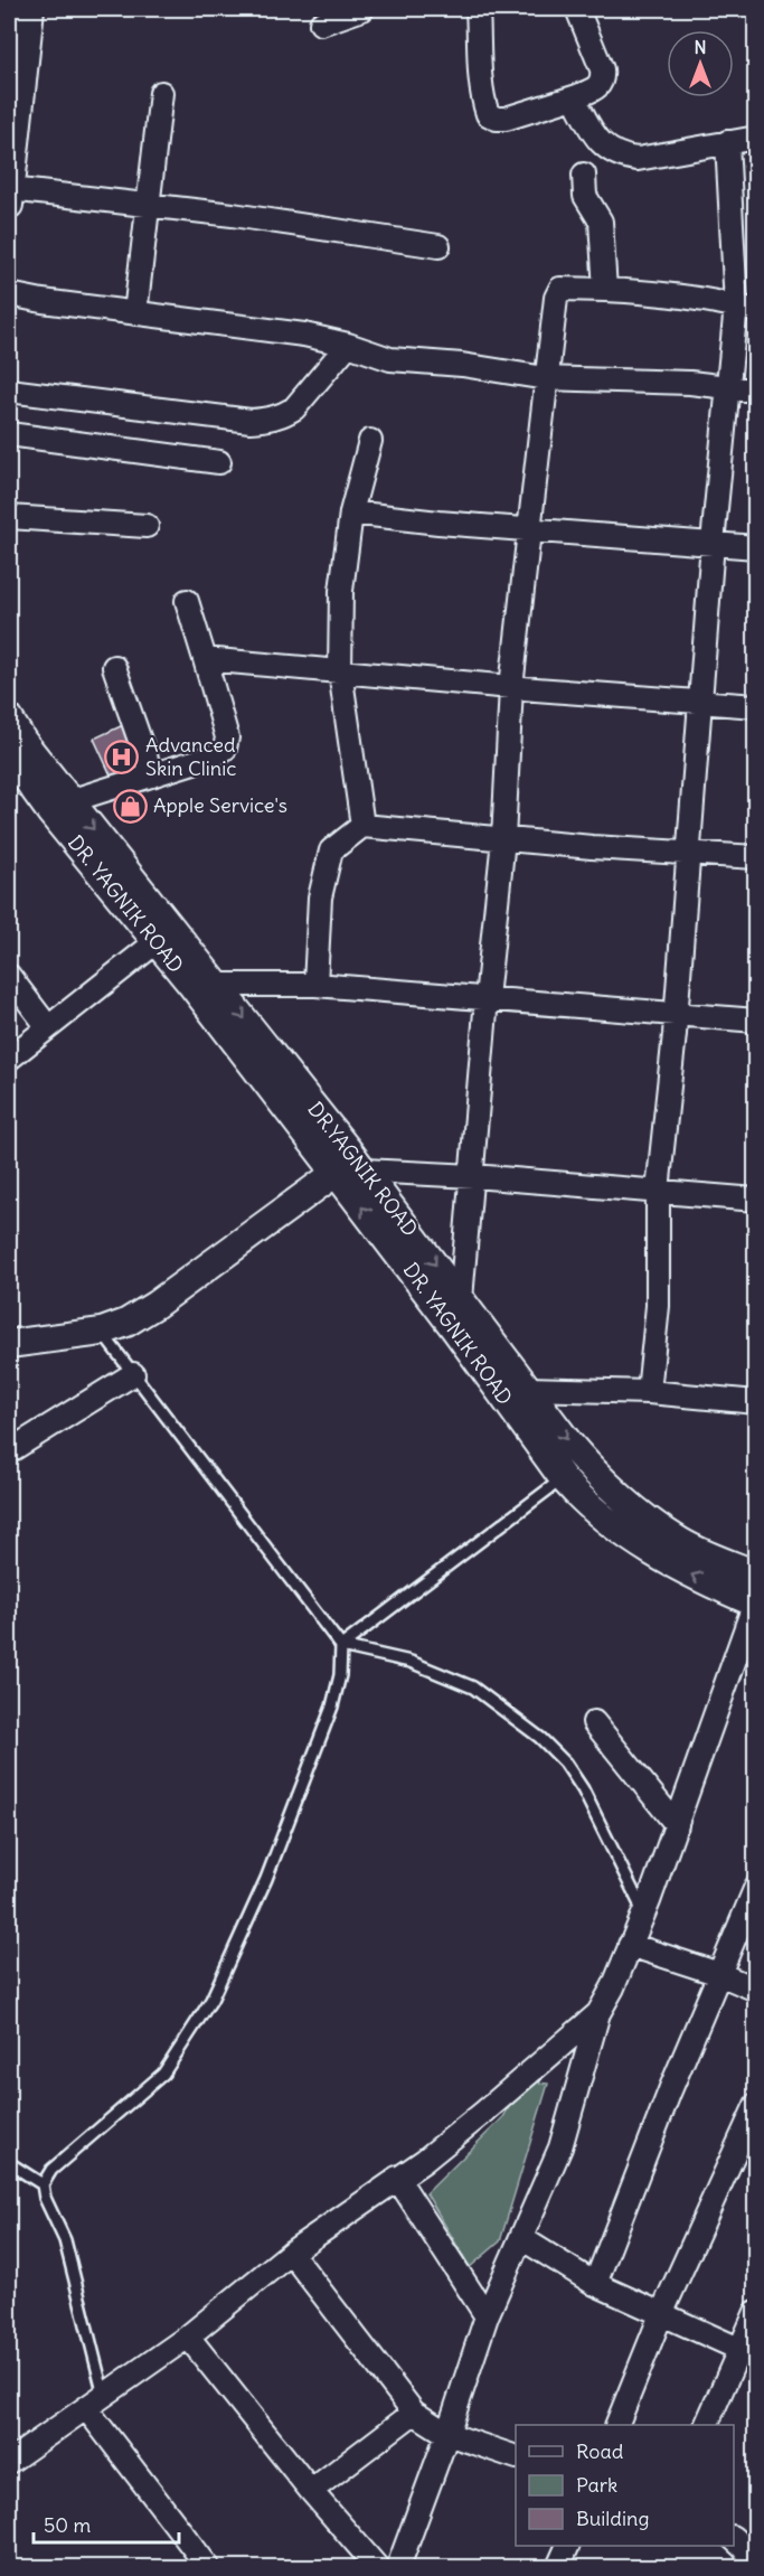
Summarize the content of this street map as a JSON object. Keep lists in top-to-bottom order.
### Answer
{
  "streets": {
    "street": ["DR. YAGNIK ROAD", "DR.YAGNIK ROAD"]
  },
  "crossings": [
    ["DR. YAGNIK ROAD", "DR.YAGNIK ROAD"]
  ],
  "one_way": ["DR. YAGNIK ROAD", "DR.YAGNIK ROAD"],
  "places": {
    "hospital": ["Advanced Skin Clinic"],
    "shop": ["Apple Service's"]
  },
  "legend": ["Road", "Park", "Building"],
  "scale_bar": "50 m",
  "north": "top"
}
